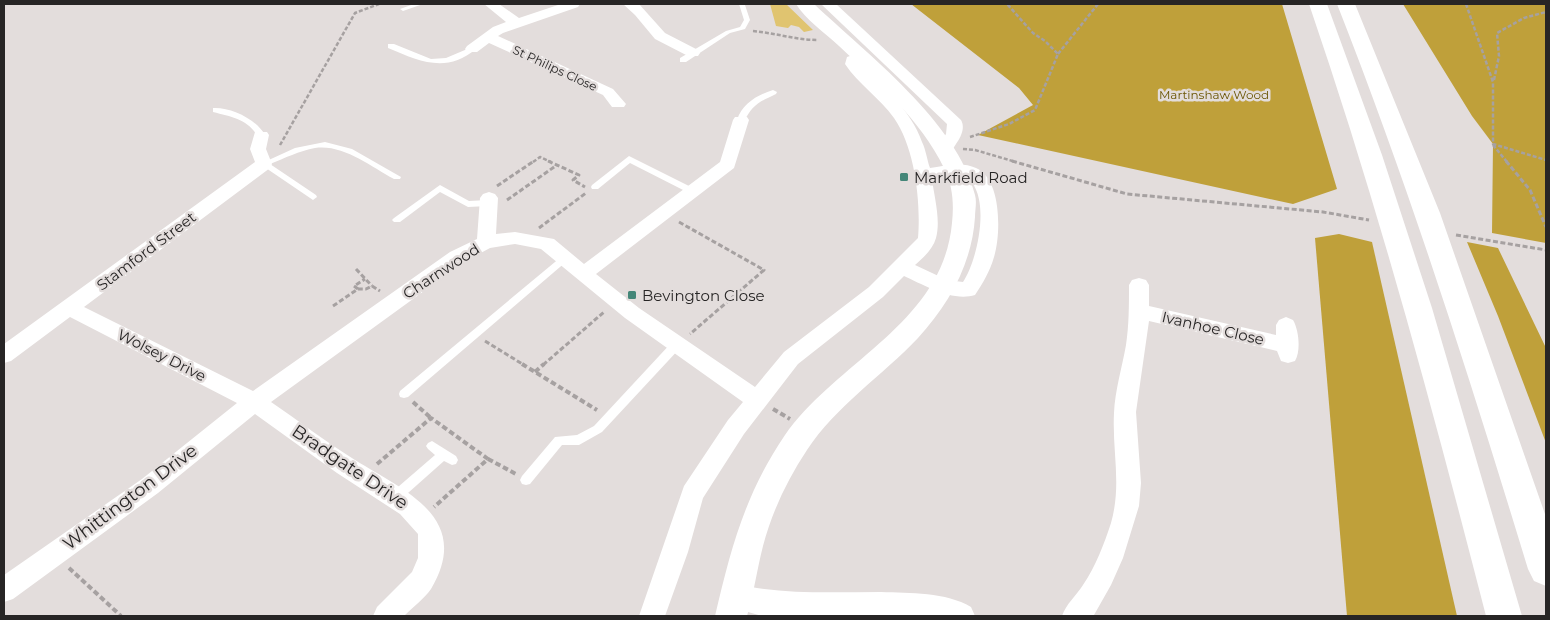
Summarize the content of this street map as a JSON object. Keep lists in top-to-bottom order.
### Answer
{
  "streets": {
    "street": [
      "St Philips Close",
      "Stamford Street",
      "Charnwood",
      "Ivanhoe Close",
      "Wolsey Drive",
      "Bradgate Drive",
      "Whittington Drive"
    ]
  },
  "crossings": [
    ["Stamford Street", "Wolsey Drive"],
    ["Charnwood", "Wolsey Drive"],
    ["Charnwood", "Bradgate Drive"],
    ["Charnwood", "Whittington Drive"],
    ["Wolsey Drive", "Bradgate Drive"],
    ["Wolsey Drive", "Whittington Drive"],
    ["Bradgate Drive", "Whittington Drive"]
  ],
  "parks": ["Martinshaw Wood"],
  "places": {
    "transit": ["Markfield Road", "Bevington Close"]
  }
}
